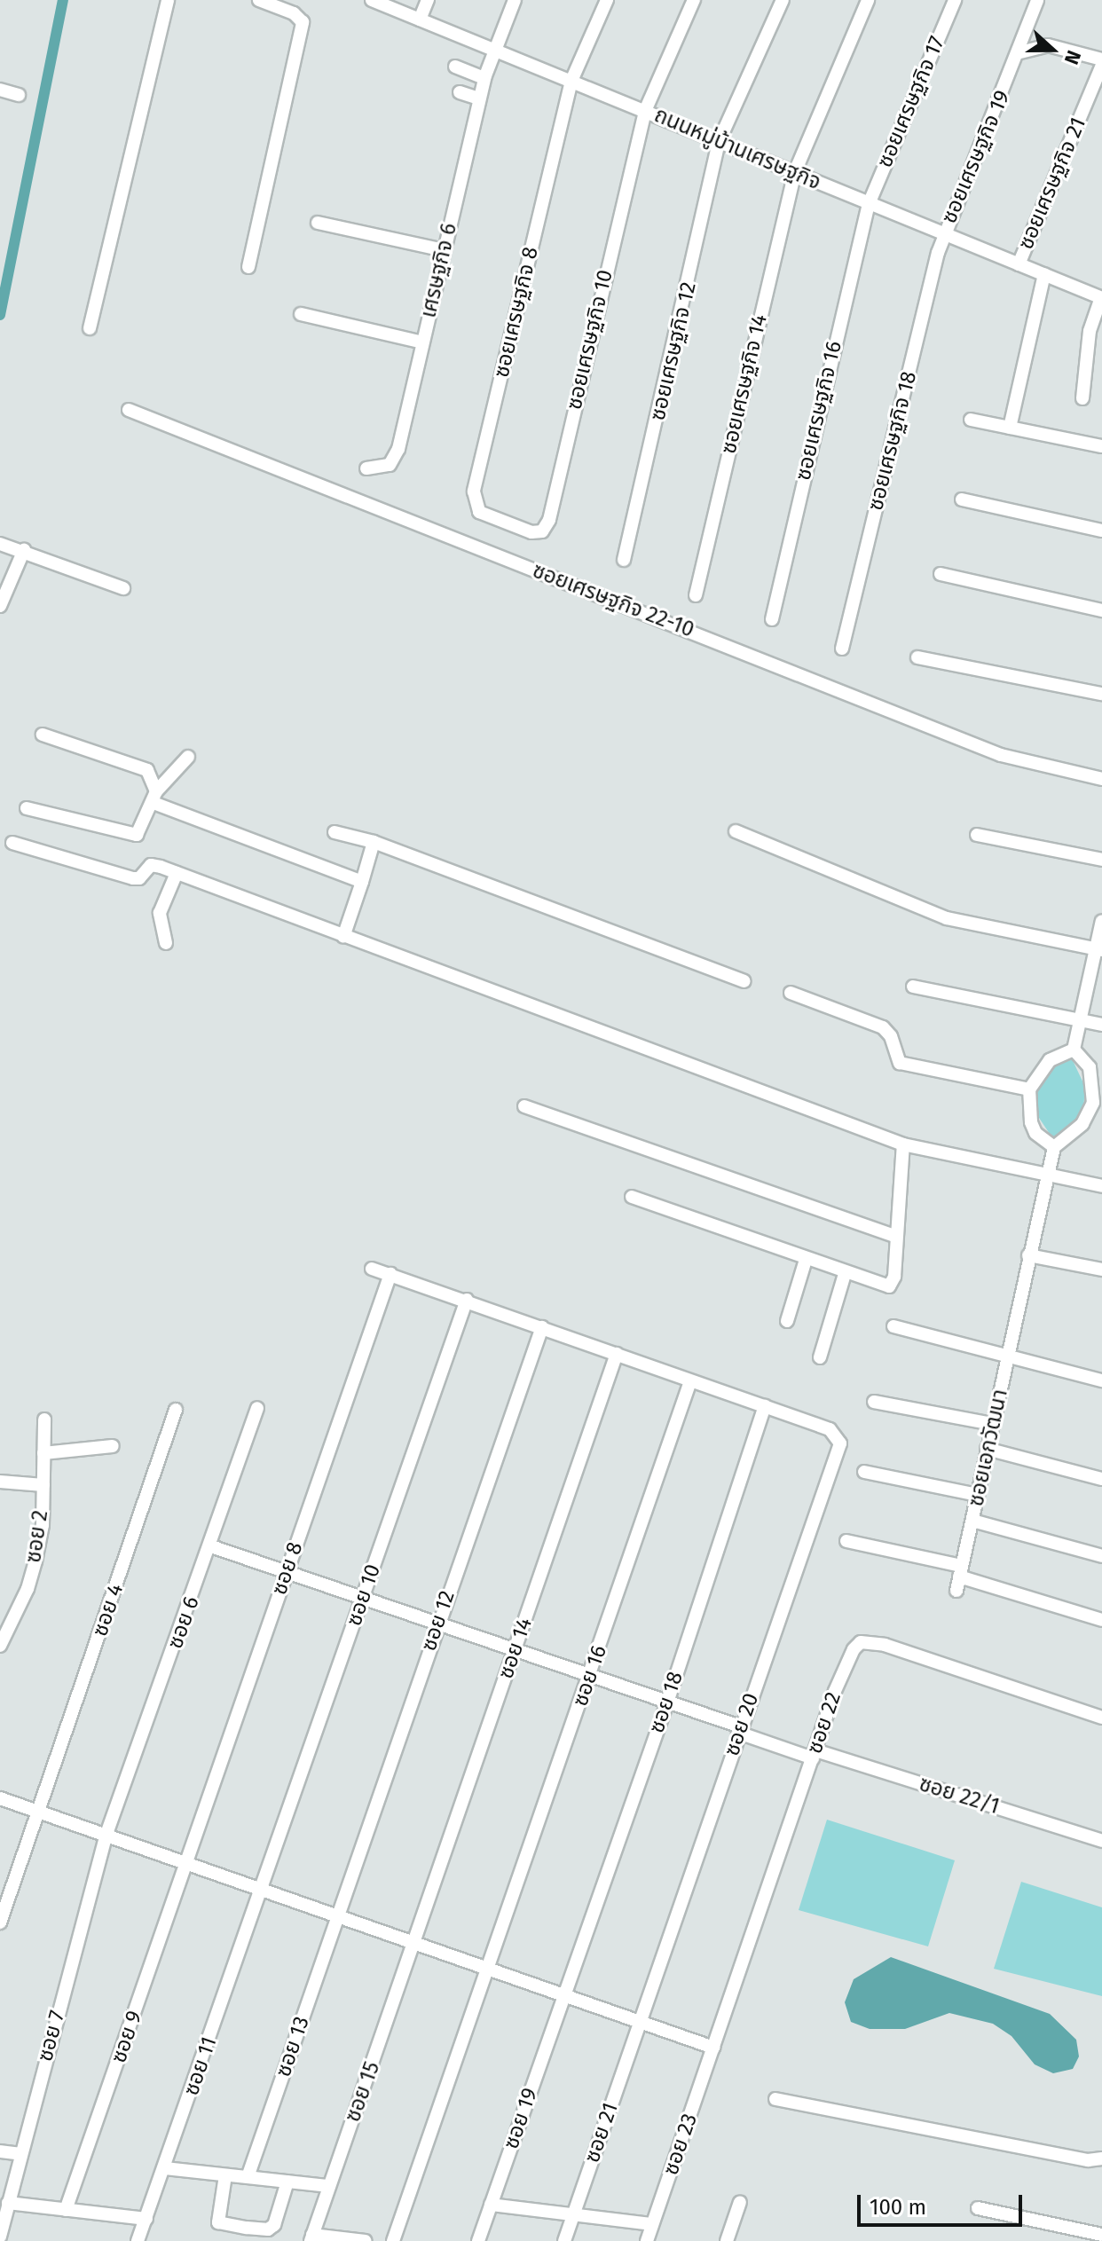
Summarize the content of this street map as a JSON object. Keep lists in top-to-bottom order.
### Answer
{
  "streets": {
    "street": [
      "ซอยเศรษฐกิจ 17",
      "ถนนหมู่บ้านเศรษฐกิจ",
      "ซอยเศรษฐกิจ 19",
      "ซอยเศรษฐกิจ 21",
      "เศรษฐกิจ 6",
      "ซอยเศรษฐกิจ 8",
      "ซอยเศรษฐกิจ 10",
      "ซอยเศรษฐกิจ 12",
      "ซอยเศรษฐกิจ 14",
      "ซอยเศรษฐกิจ 16",
      "ซอยเศรษฐกิจ 18",
      "ซอยเศรษฐกิจ 22-10",
      "ซอยเอกวัฒนา",
      "ซอย 2",
      "ซอย 8",
      "ซอย 10",
      "ซอย 4",
      "ซอย 12",
      "ซอย 6",
      "ซอย 14",
      "ซอย 16",
      "ซอย 18",
      "ซอย 22",
      "ซอย 20",
      "ซอย 22/1",
      "ซอย 7",
      "ซอย 9",
      "ซอย 13",
      "ซอย 11",
      "ซอย 15",
      "ซอย 19",
      "ซอย 21",
      "ซอย 23"
    ]
  },
  "crossings": [
    ["ซอยเศรษฐกิจ 17", "ถนนหมู่บ้านเศรษฐกิจ"],
    ["ซอยเศรษฐกิจ 17", "ซอยเศรษฐกิจ 16"],
    ["ถนนหมู่บ้านเศรษฐกิจ", "ซอยเศรษฐกิจ 19"],
    ["ถนนหมู่บ้านเศรษฐกิจ", "ซอยเศรษฐกิจ 21"],
    ["ถนนหมู่บ้านเศรษฐกิจ", "เศรษฐกิจ 6"],
    ["ถนนหมู่บ้านเศรษฐกิจ", "ซอยเศรษฐกิจ 8"],
    ["ถนนหมู่บ้านเศรษฐกิจ", "ซอยเศรษฐกิจ 10"],
    ["ถนนหมู่บ้านเศรษฐกิจ", "ซอยเศรษฐกิจ 12"],
    ["ถนนหมู่บ้านเศรษฐกิจ", "ซอยเศรษฐกิจ 14"],
    ["ถนนหมู่บ้านเศรษฐกิจ", "ซอยเศรษฐกิจ 16"],
    ["ถนนหมู่บ้านเศรษฐกิจ", "ซอยเศรษฐกิจ 18"],
    ["ซอยเศรษฐกิจ 19", "ซอยเศรษฐกิจ 18"],
    ["ซอยเศรษฐกิจ 8", "ซอยเศรษฐกิจ 10"],
    ["ซอย 8", "ซอย 22/1"],
    ["ซอย 8", "ซอย 9"],
    ["ซอย 10", "ซอย 22/1"],
    ["ซอย 10", "ซอย 11"],
    ["ซอย 12", "ซอย 22/1"],
    ["ซอย 12", "ซอย 13"],
    ["ซอย 6", "ซอย 22/1"],
    ["ซอย 6", "ซอย 7"],
    ["ซอย 14", "ซอย 22/1"],
    ["ซอย 14", "ซอย 15"],
    ["ซอย 16", "ซอย 22/1"],
    ["ซอย 18", "ซอย 20"],
    ["ซอย 18", "ซอย 22/1"],
    ["ซอย 18", "ซอย 19"],
    ["ซอย 22", "ซอย 22/1"],
    ["ซอย 22", "ซอย 23"],
    ["ซอย 20", "ซอย 22/1"],
    ["ซอย 20", "ซอย 21"]
  ],
  "scale_bar": "100 m",
  "north": "right"
}
